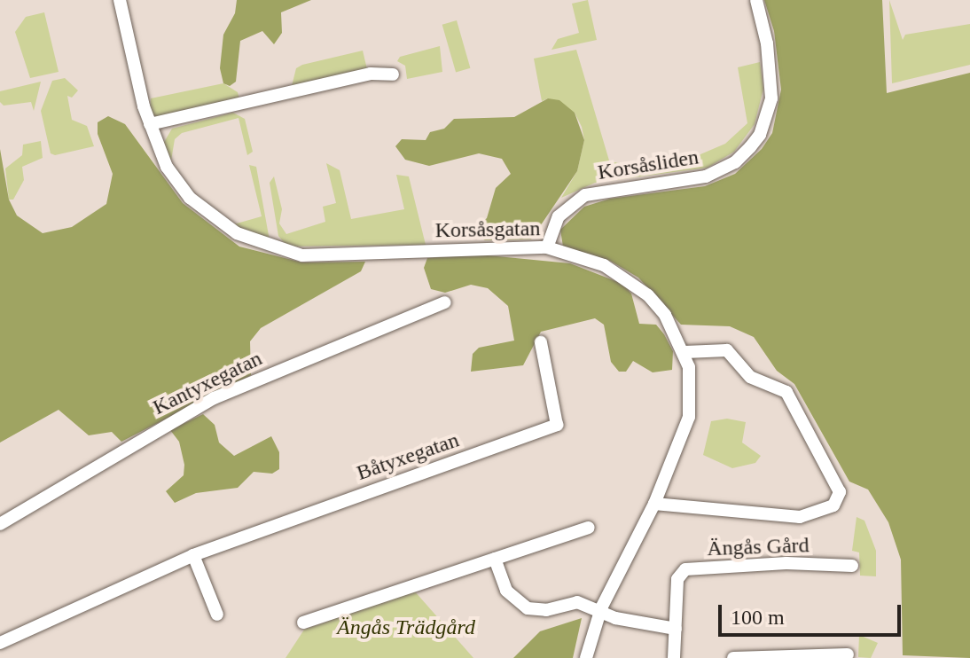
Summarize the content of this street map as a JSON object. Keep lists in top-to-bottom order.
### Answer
{
  "streets": {
    "street": [
      "Korsåsliden",
      "Korsåsgatan",
      "Kantyxegatan",
      "Båtyxegatan",
      "Ängås Gård"
    ]
  },
  "crossings": [
    ["Korsåsliden", "Korsåsgatan"]
  ],
  "parks": ["Ängås Trädgård"],
  "scale_bar": "100 m"
}
